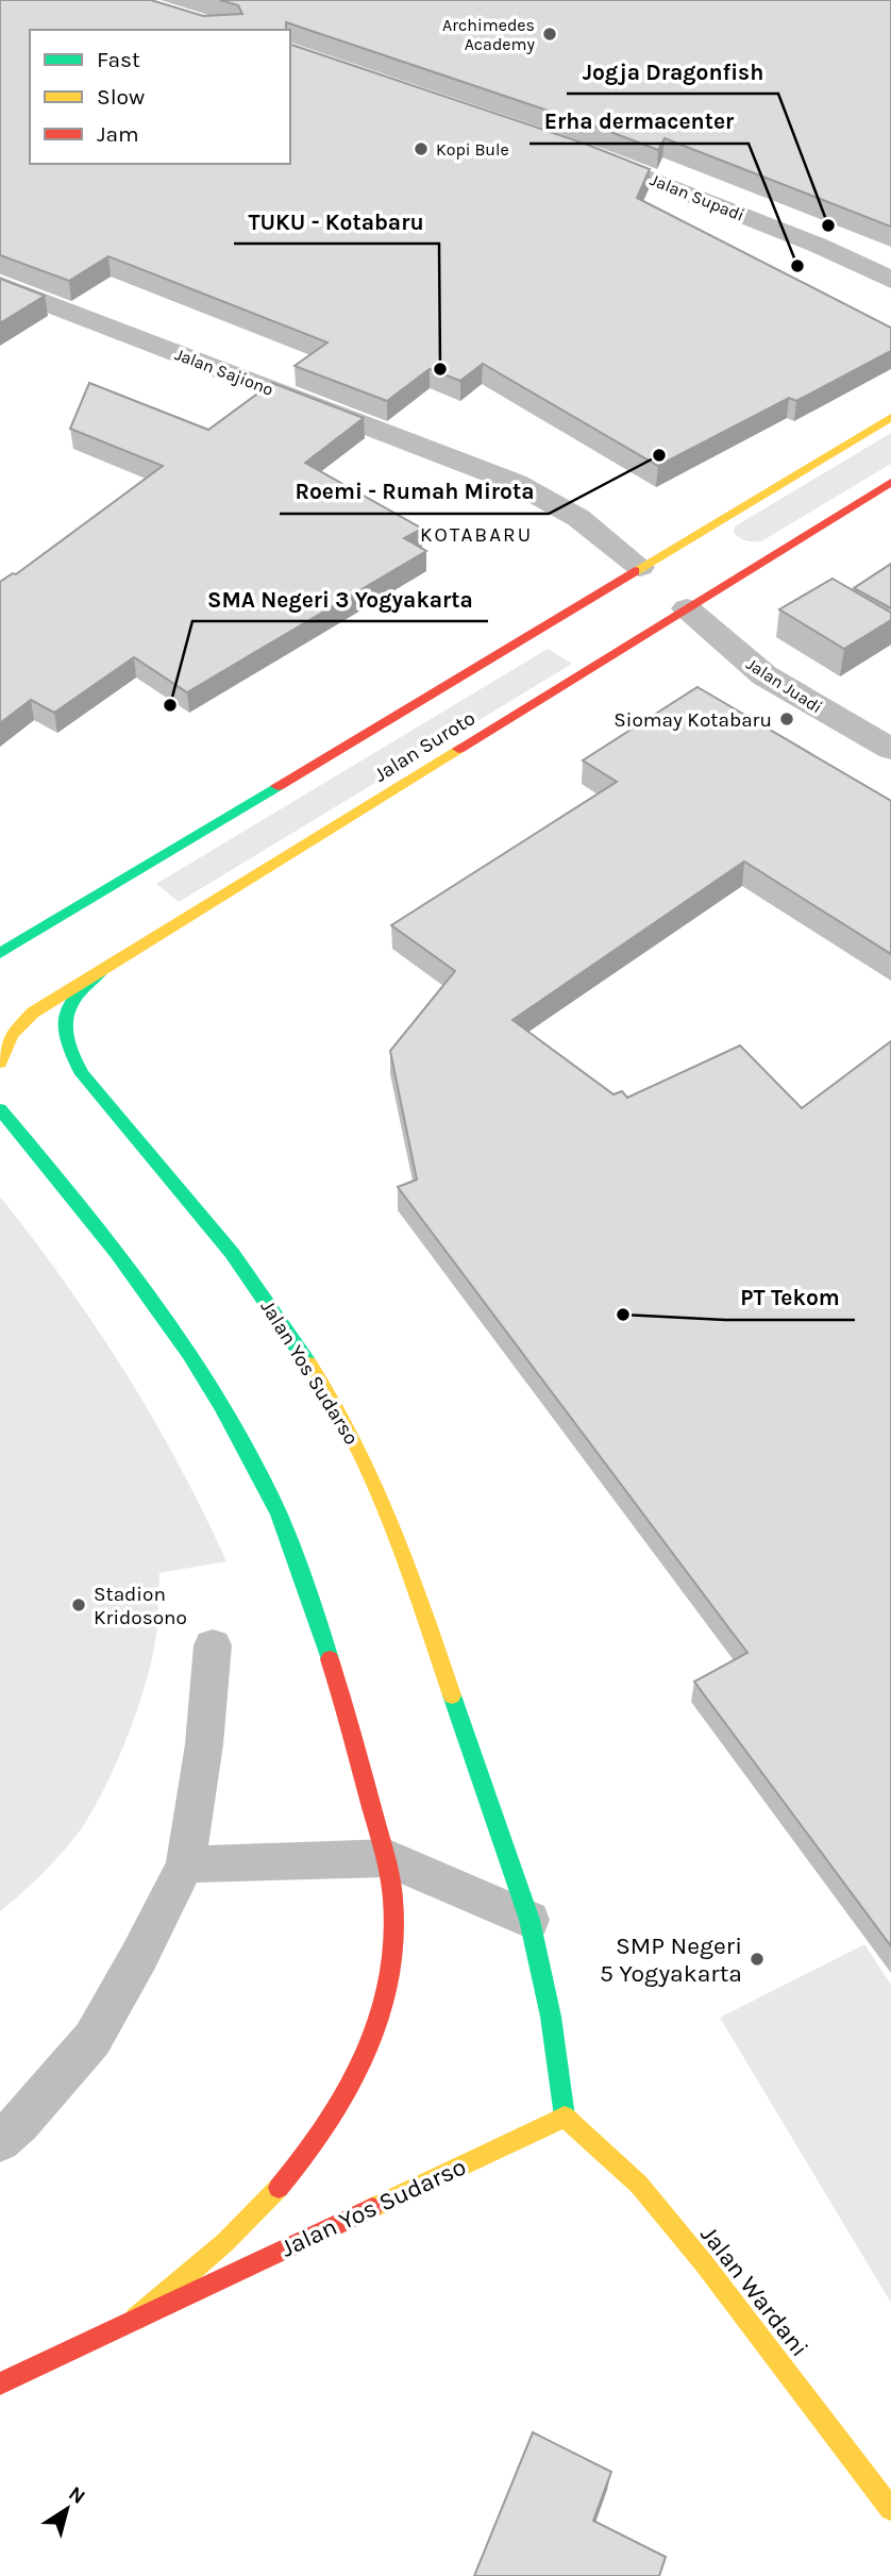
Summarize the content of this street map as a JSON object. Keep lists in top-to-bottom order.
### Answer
{
  "streets": {
    "main road": ["Jalan Suroto", "Jalan Yos Sudarso", "Jalan Wardani"],
    "street": ["Jalan Supadi", "Jalan Sajiono", "Jalan Juadi"]
  },
  "crossings": [
    ["Jalan Sajiono", "Jalan Juadi"],
    ["Jalan Sajiono", "Jalan Suroto"],
    ["Jalan Juadi", "Jalan Suroto"],
    ["Jalan Suroto", "Jalan Yos Sudarso"],
    ["Jalan Yos Sudarso", "Jalan Wardani"]
  ],
  "districts": ["KOTABARU"],
  "places": [
    "Archimedes Academy",
    "Kopi Bule",
    "Jogja Dragonfish",
    "Erha dermacenter",
    "TUKU - Kotabaru",
    "Roemi - Rumah Mirota",
    "SMA Negeri 3 Yogyakarta",
    "Siomay Kotabaru",
    "PT Tekom",
    "Stadion Kridosono",
    "SMP Negeri 5 Yogyakarta"
  ],
  "legend": ["Fast", "Slow", "Jam"],
  "north": "top right"
}
